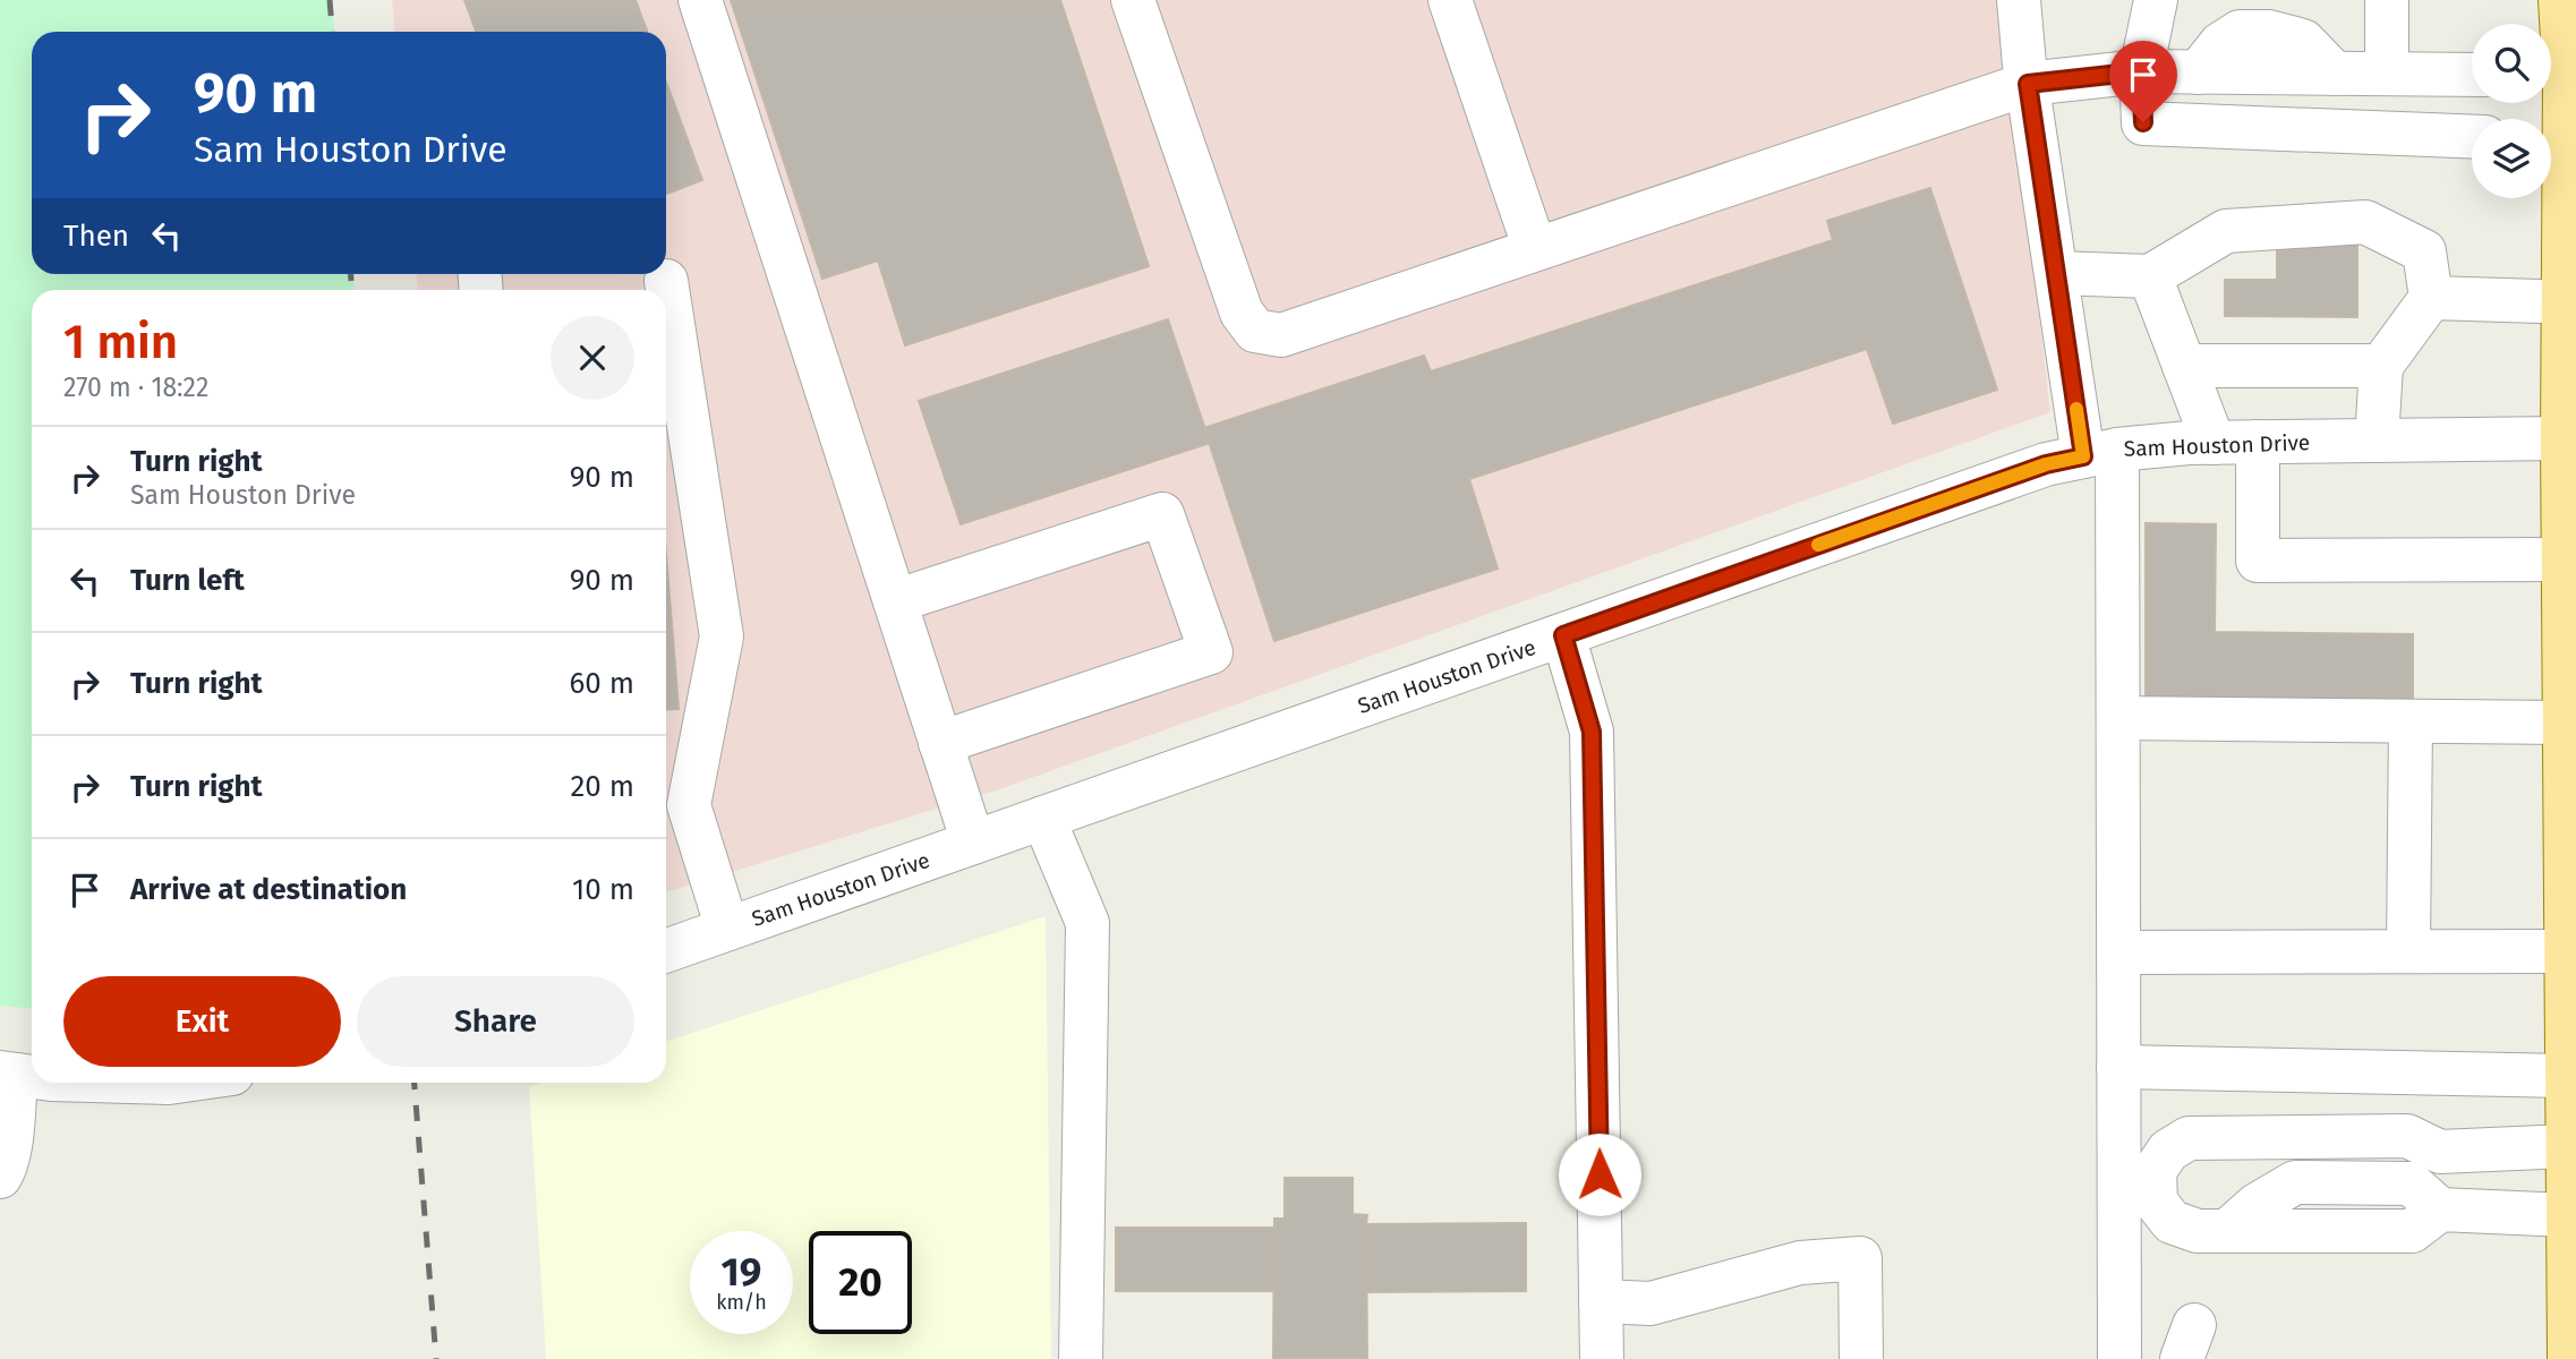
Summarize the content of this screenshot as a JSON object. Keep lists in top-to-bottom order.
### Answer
{
  "streets": {
    "street": ["Sam Houston Drive"]
  },
  "page": {
    "turn": ["90 m", "Sam Houston Drive"],
    "then": "Then",
    "heading": ["1 min", "270 m · 18:22"],
    "list": [
      {
        "name": "Turn right",
        "note": "Sam Houston Drive",
        "value": "90 m"
      },
      {
        "name": "Turn left",
        "value": "90 m"
      },
      {
        "name": "Turn right",
        "value": "60 m"
      },
      {
        "name": "Turn right",
        "value": "20 m"
      },
      {
        "name": "Arrive at destination",
        "value": "10 m"
      }
    ],
    "buttons": ["Exit", "Share"],
    "speed": "19 km/h",
    "limit": "20"
  }
}
